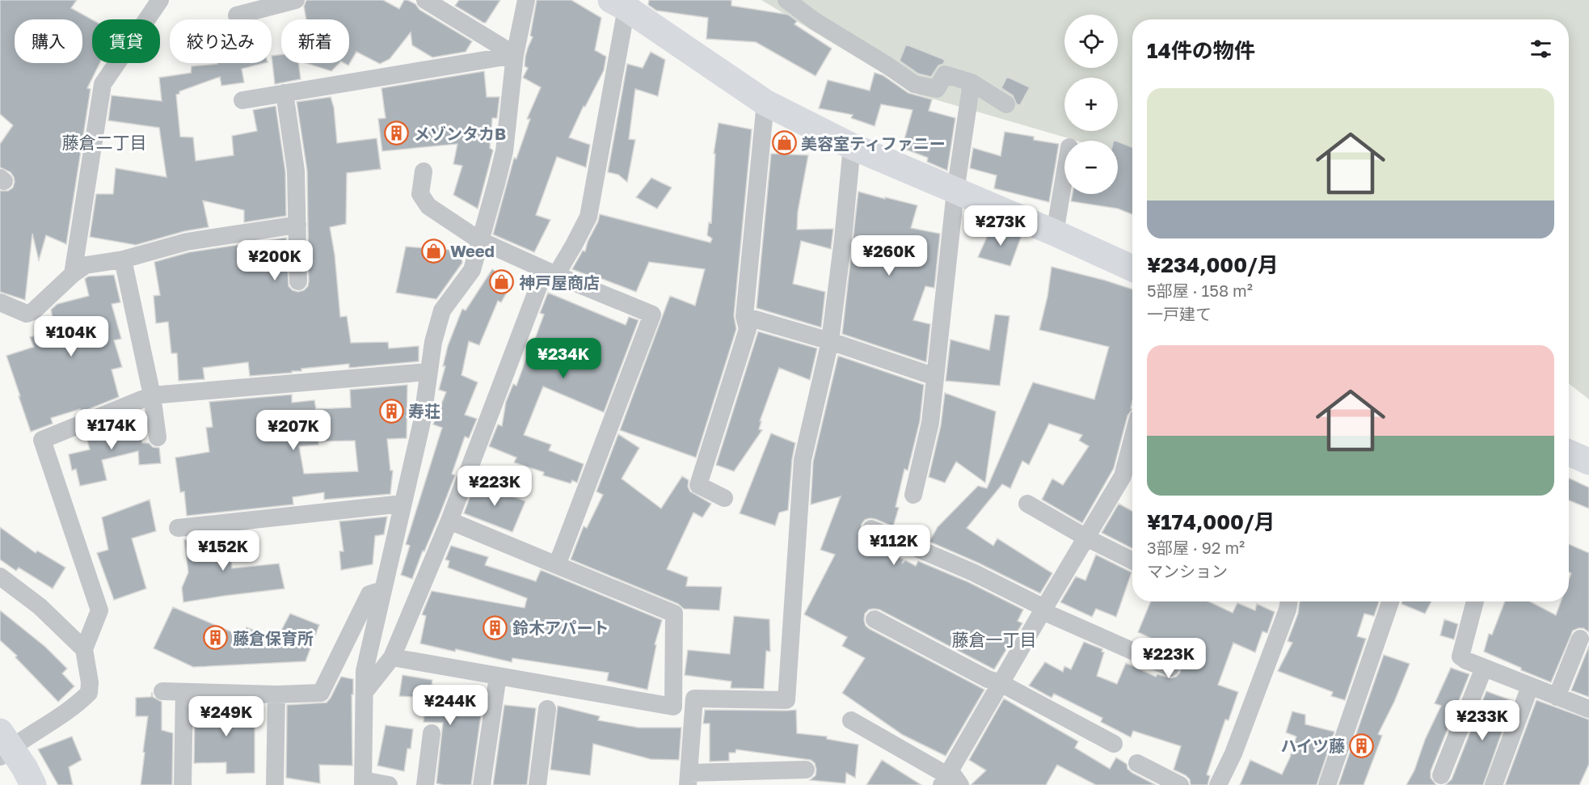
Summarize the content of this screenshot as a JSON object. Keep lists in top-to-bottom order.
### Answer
{
  "districts": ["藤倉二丁目", "藤倉一丁目"],
  "places": {
    "building": [
      "メゾンタカB",
      "寿荘",
      "鈴木アパート",
      "藤倉保育所",
      "ハイツ藤"
    ],
    "shop": ["美容室ティファニー", "Weed", "神戸屋商店"]
  },
  "page": {
    "map_buttons": ["+", "−"],
    "chip": [
      "購入",
      "賃貸",
      "絞り込み",
      "新着"
    ],
    "heading": "14件の物件",
    "list": [
      {
        "name": "¥234,000/月",
        "note": "5部屋 · 158 m² · 一戸建て"
      },
      {
        "name": "¥174,000/月",
        "note": "3部屋 · 92 m² · マンション"
      }
    ],
    "price": [
      "¥273K",
      "¥260K",
      "¥200K",
      "¥104K",
      "¥234K",
      "¥174K",
      "¥207K",
      "¥223K",
      "¥112K",
      "¥152K",
      "¥223K",
      "¥244K",
      "¥249K",
      "¥233K"
    ]
  }
}
